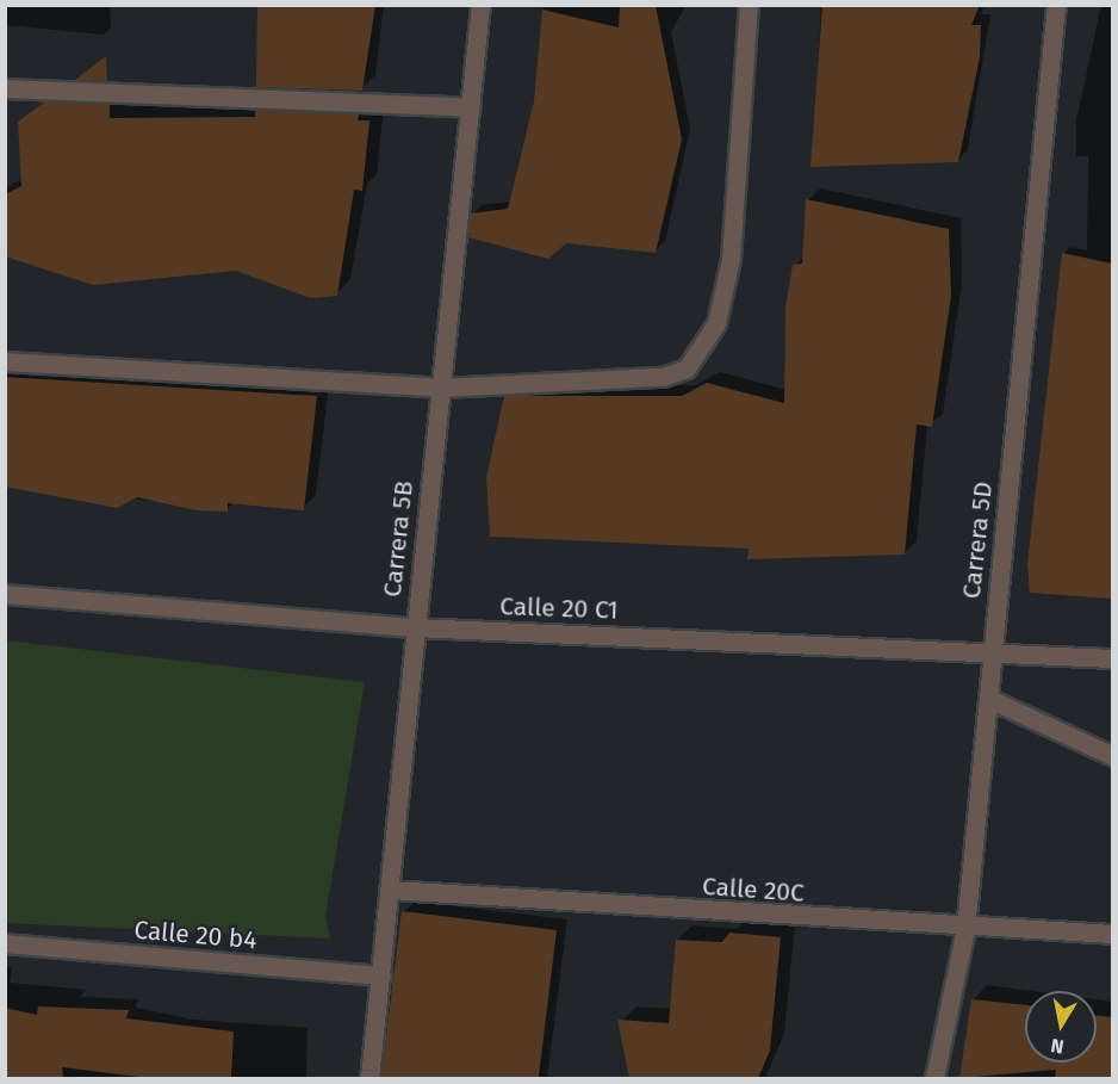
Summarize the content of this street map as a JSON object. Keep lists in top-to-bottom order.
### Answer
{
  "streets": {
    "street": [
      "Carrera 5B",
      "Carrera 5D",
      "Calle 20 C1",
      "Calle 20C",
      "Calle 20 b4"
    ]
  },
  "crossings": [
    ["Carrera 5B", "Calle 20 C1"],
    ["Carrera 5B", "Calle 20C"],
    ["Carrera 5B", "Calle 20 b4"],
    ["Carrera 5D", "Calle 20 C1"],
    ["Carrera 5D", "Calle 20C"]
  ],
  "north": "bottom"
}
